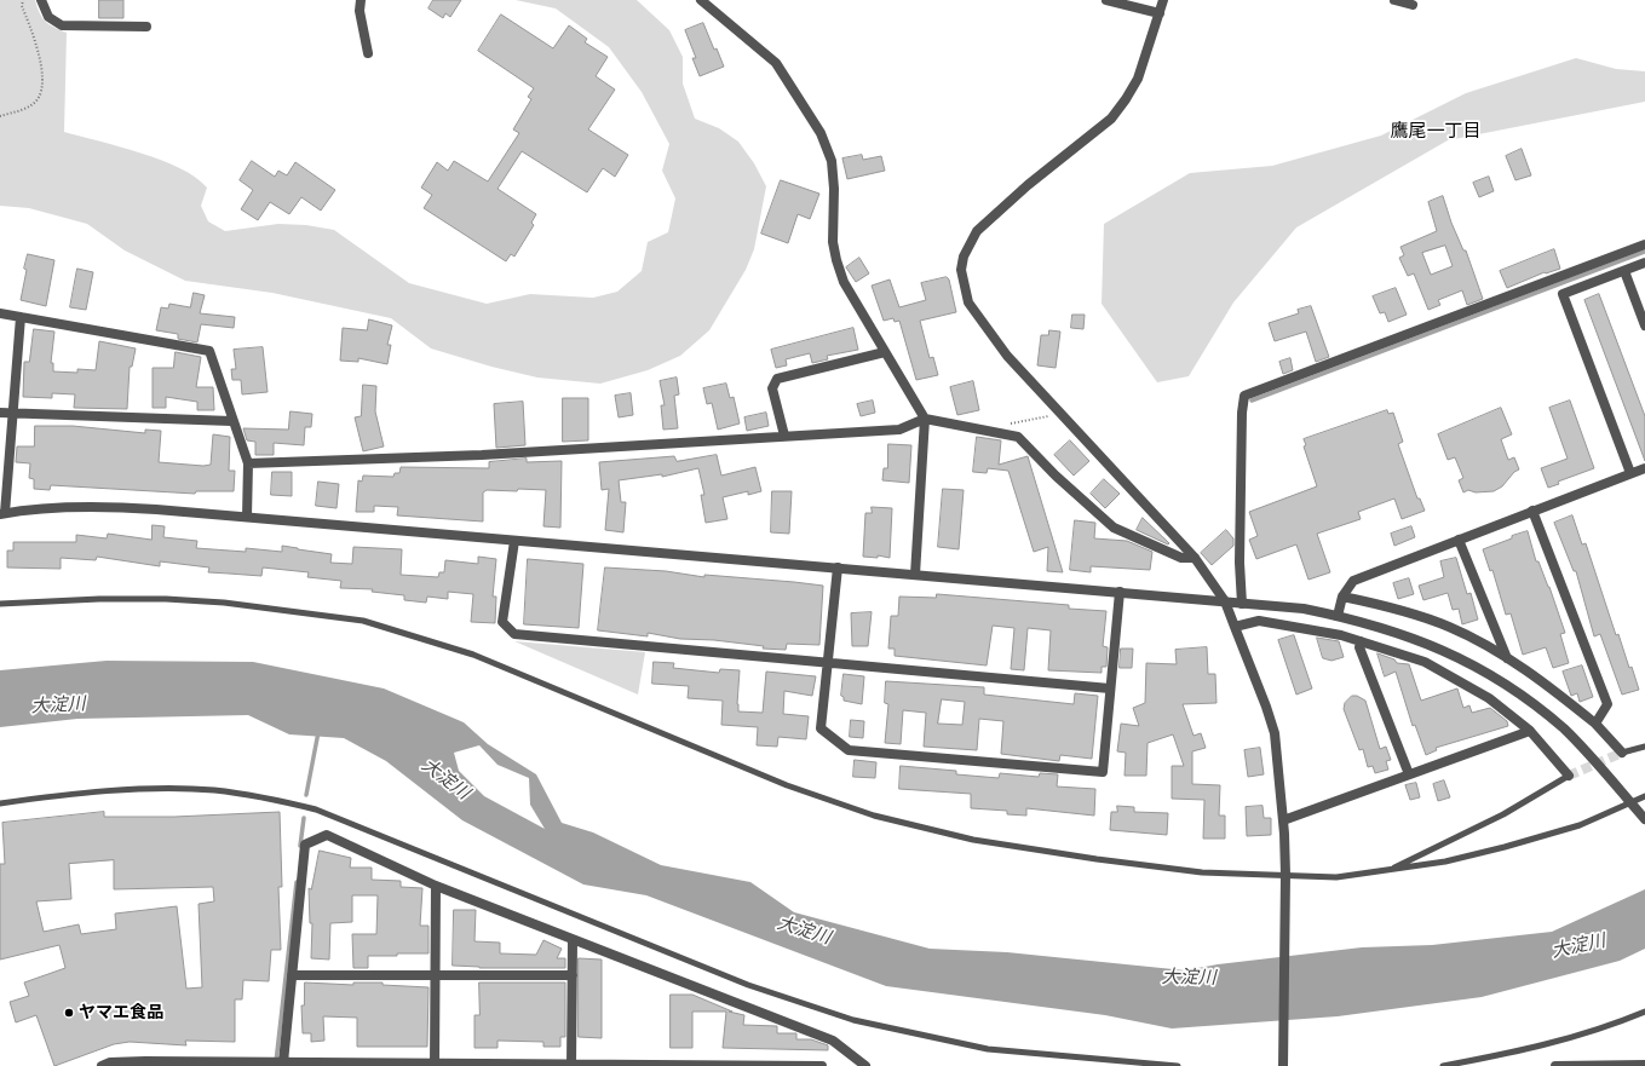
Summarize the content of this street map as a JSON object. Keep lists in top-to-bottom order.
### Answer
{
  "districts": ["鷹尾一丁目"],
  "water": ["大淀川"],
  "places": ["ヤマエ食品"]
}
